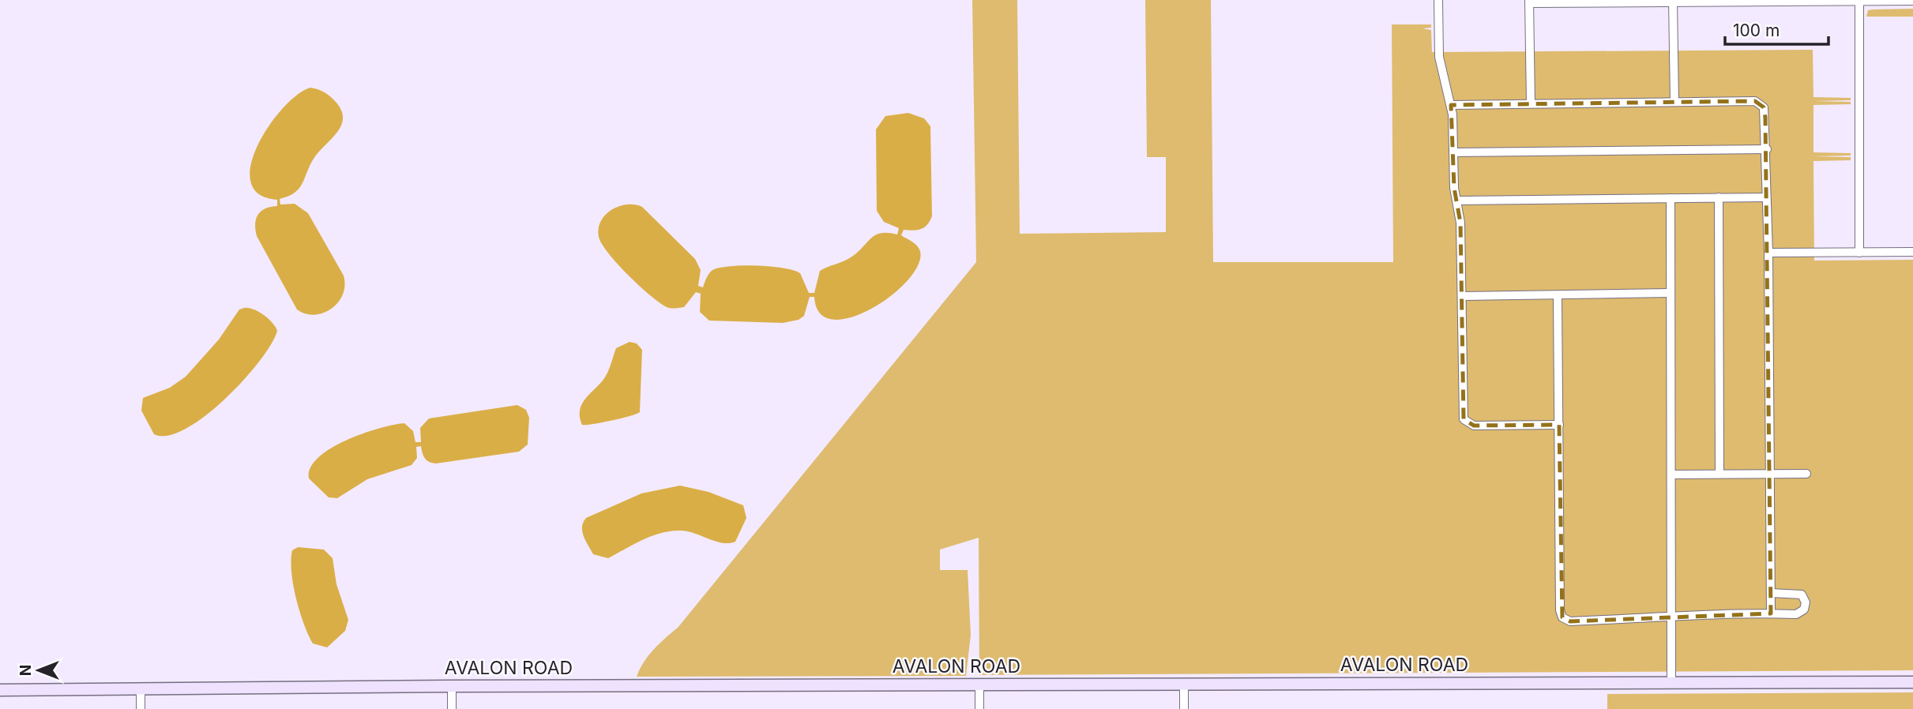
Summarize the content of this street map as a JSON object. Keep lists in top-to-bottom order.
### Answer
{
  "streets": {
    "main road": ["AVALON ROAD"]
  },
  "scale_bar": "100 m",
  "north": "left"
}
